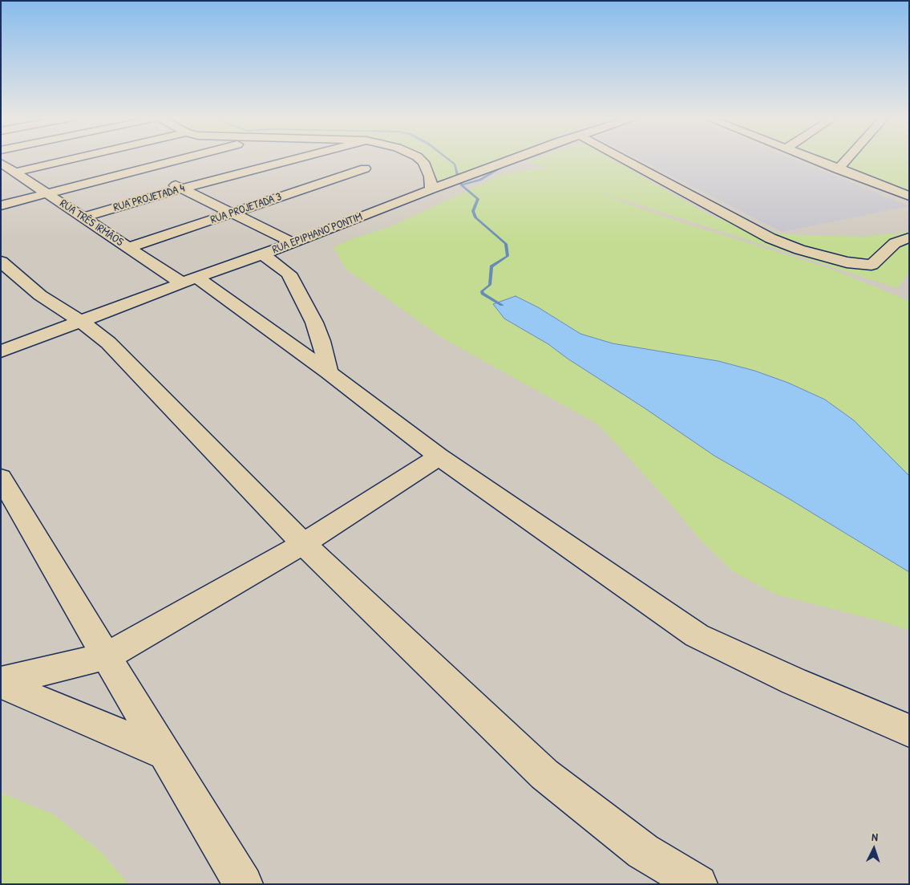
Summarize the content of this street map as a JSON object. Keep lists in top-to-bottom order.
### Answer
{
  "streets": {
    "street": [
      "RUA PROJETADA 4",
      "RUA PROJETADA 3",
      "RUA TRÊS IRMÃOS",
      "RUA EPIPHANO PONTIM"
    ]
  },
  "crossings": [
    ["RUA PROJETADA 4", "RUA TRÊS IRMÃOS"],
    ["RUA PROJETADA 3", "RUA TRÊS IRMÃOS"],
    ["RUA TRÊS IRMÃOS", "RUA EPIPHANO PONTIM"]
  ],
  "north": "top"
}
